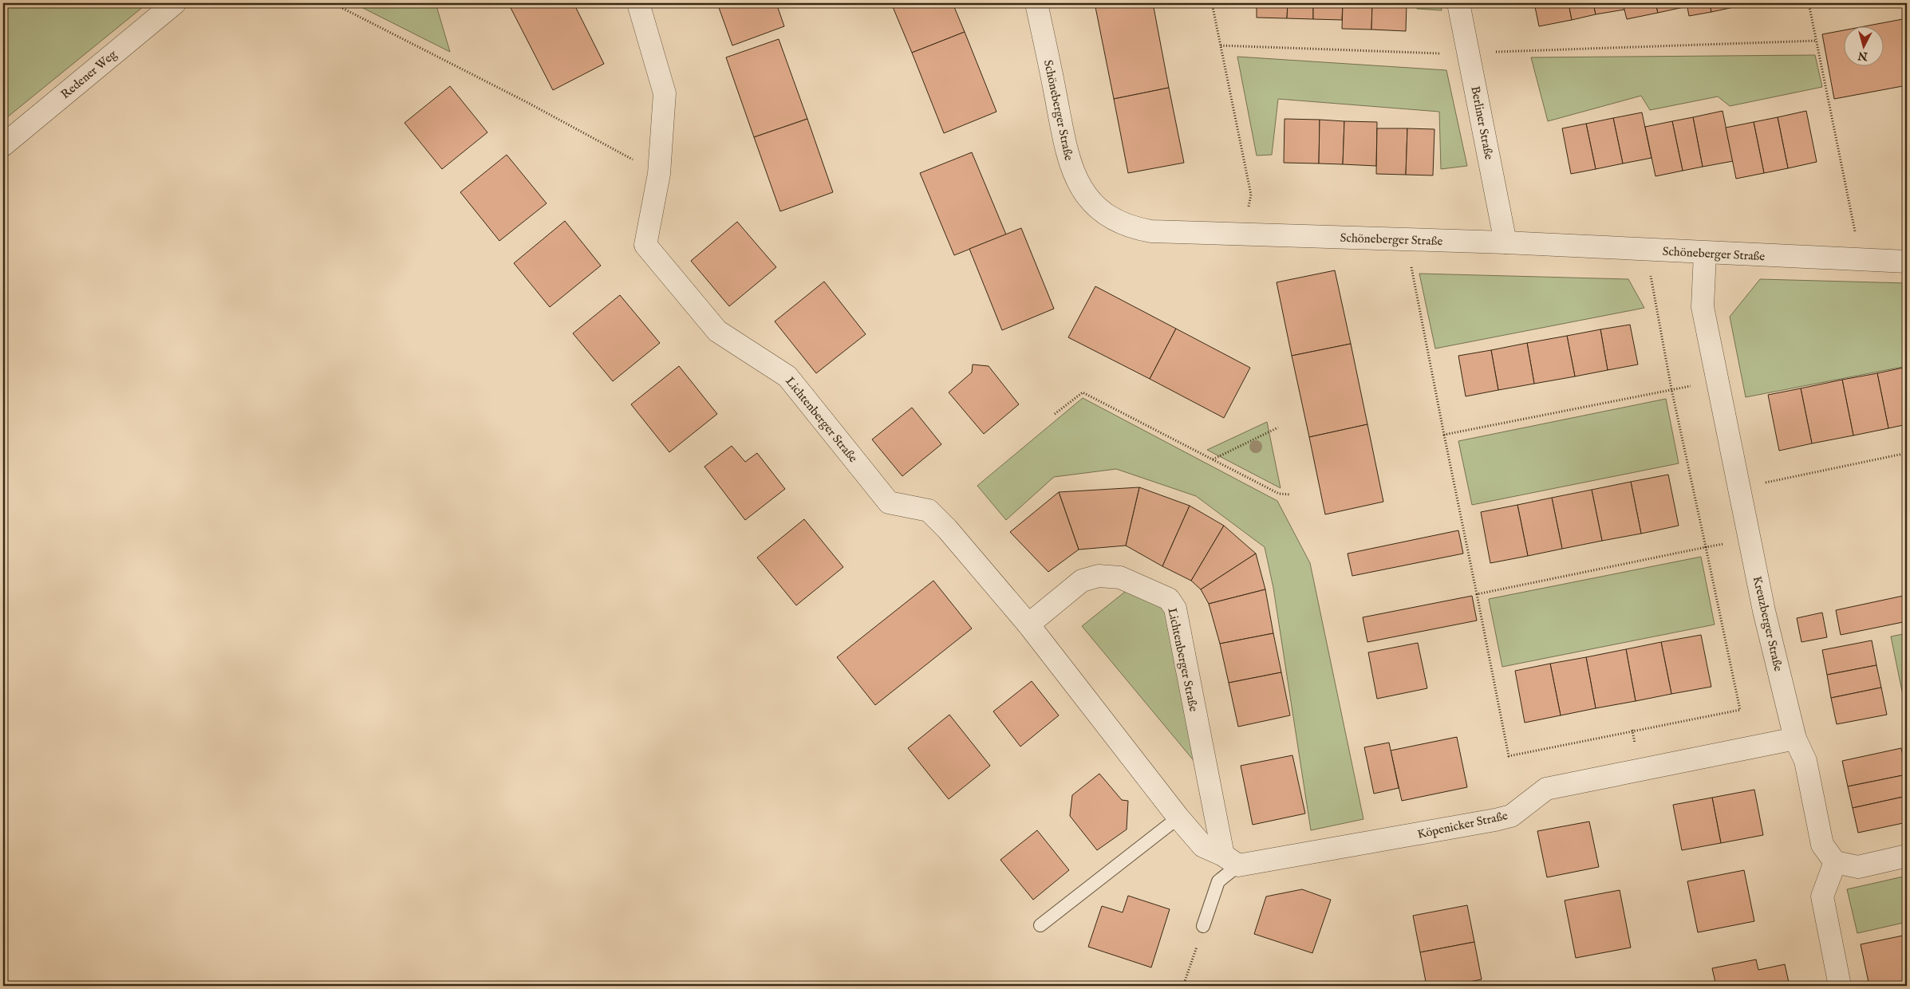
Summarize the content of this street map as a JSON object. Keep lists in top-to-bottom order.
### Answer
{
  "streets": {
    "street": [
      "Redener Weg",
      "Schöneberger Straße",
      "Berliner Straße",
      "Lichtenberger Straße",
      "Kreuzberger Straße",
      "Köpenicker Straße"
    ]
  },
  "crossings": [
    ["Schöneberger Straße", "Berliner Straße"],
    ["Schöneberger Straße", "Kreuzberger Straße"],
    ["Lichtenberger Straße", "Köpenicker Straße"],
    ["Kreuzberger Straße", "Köpenicker Straße"]
  ],
  "north": "bottom"
}
